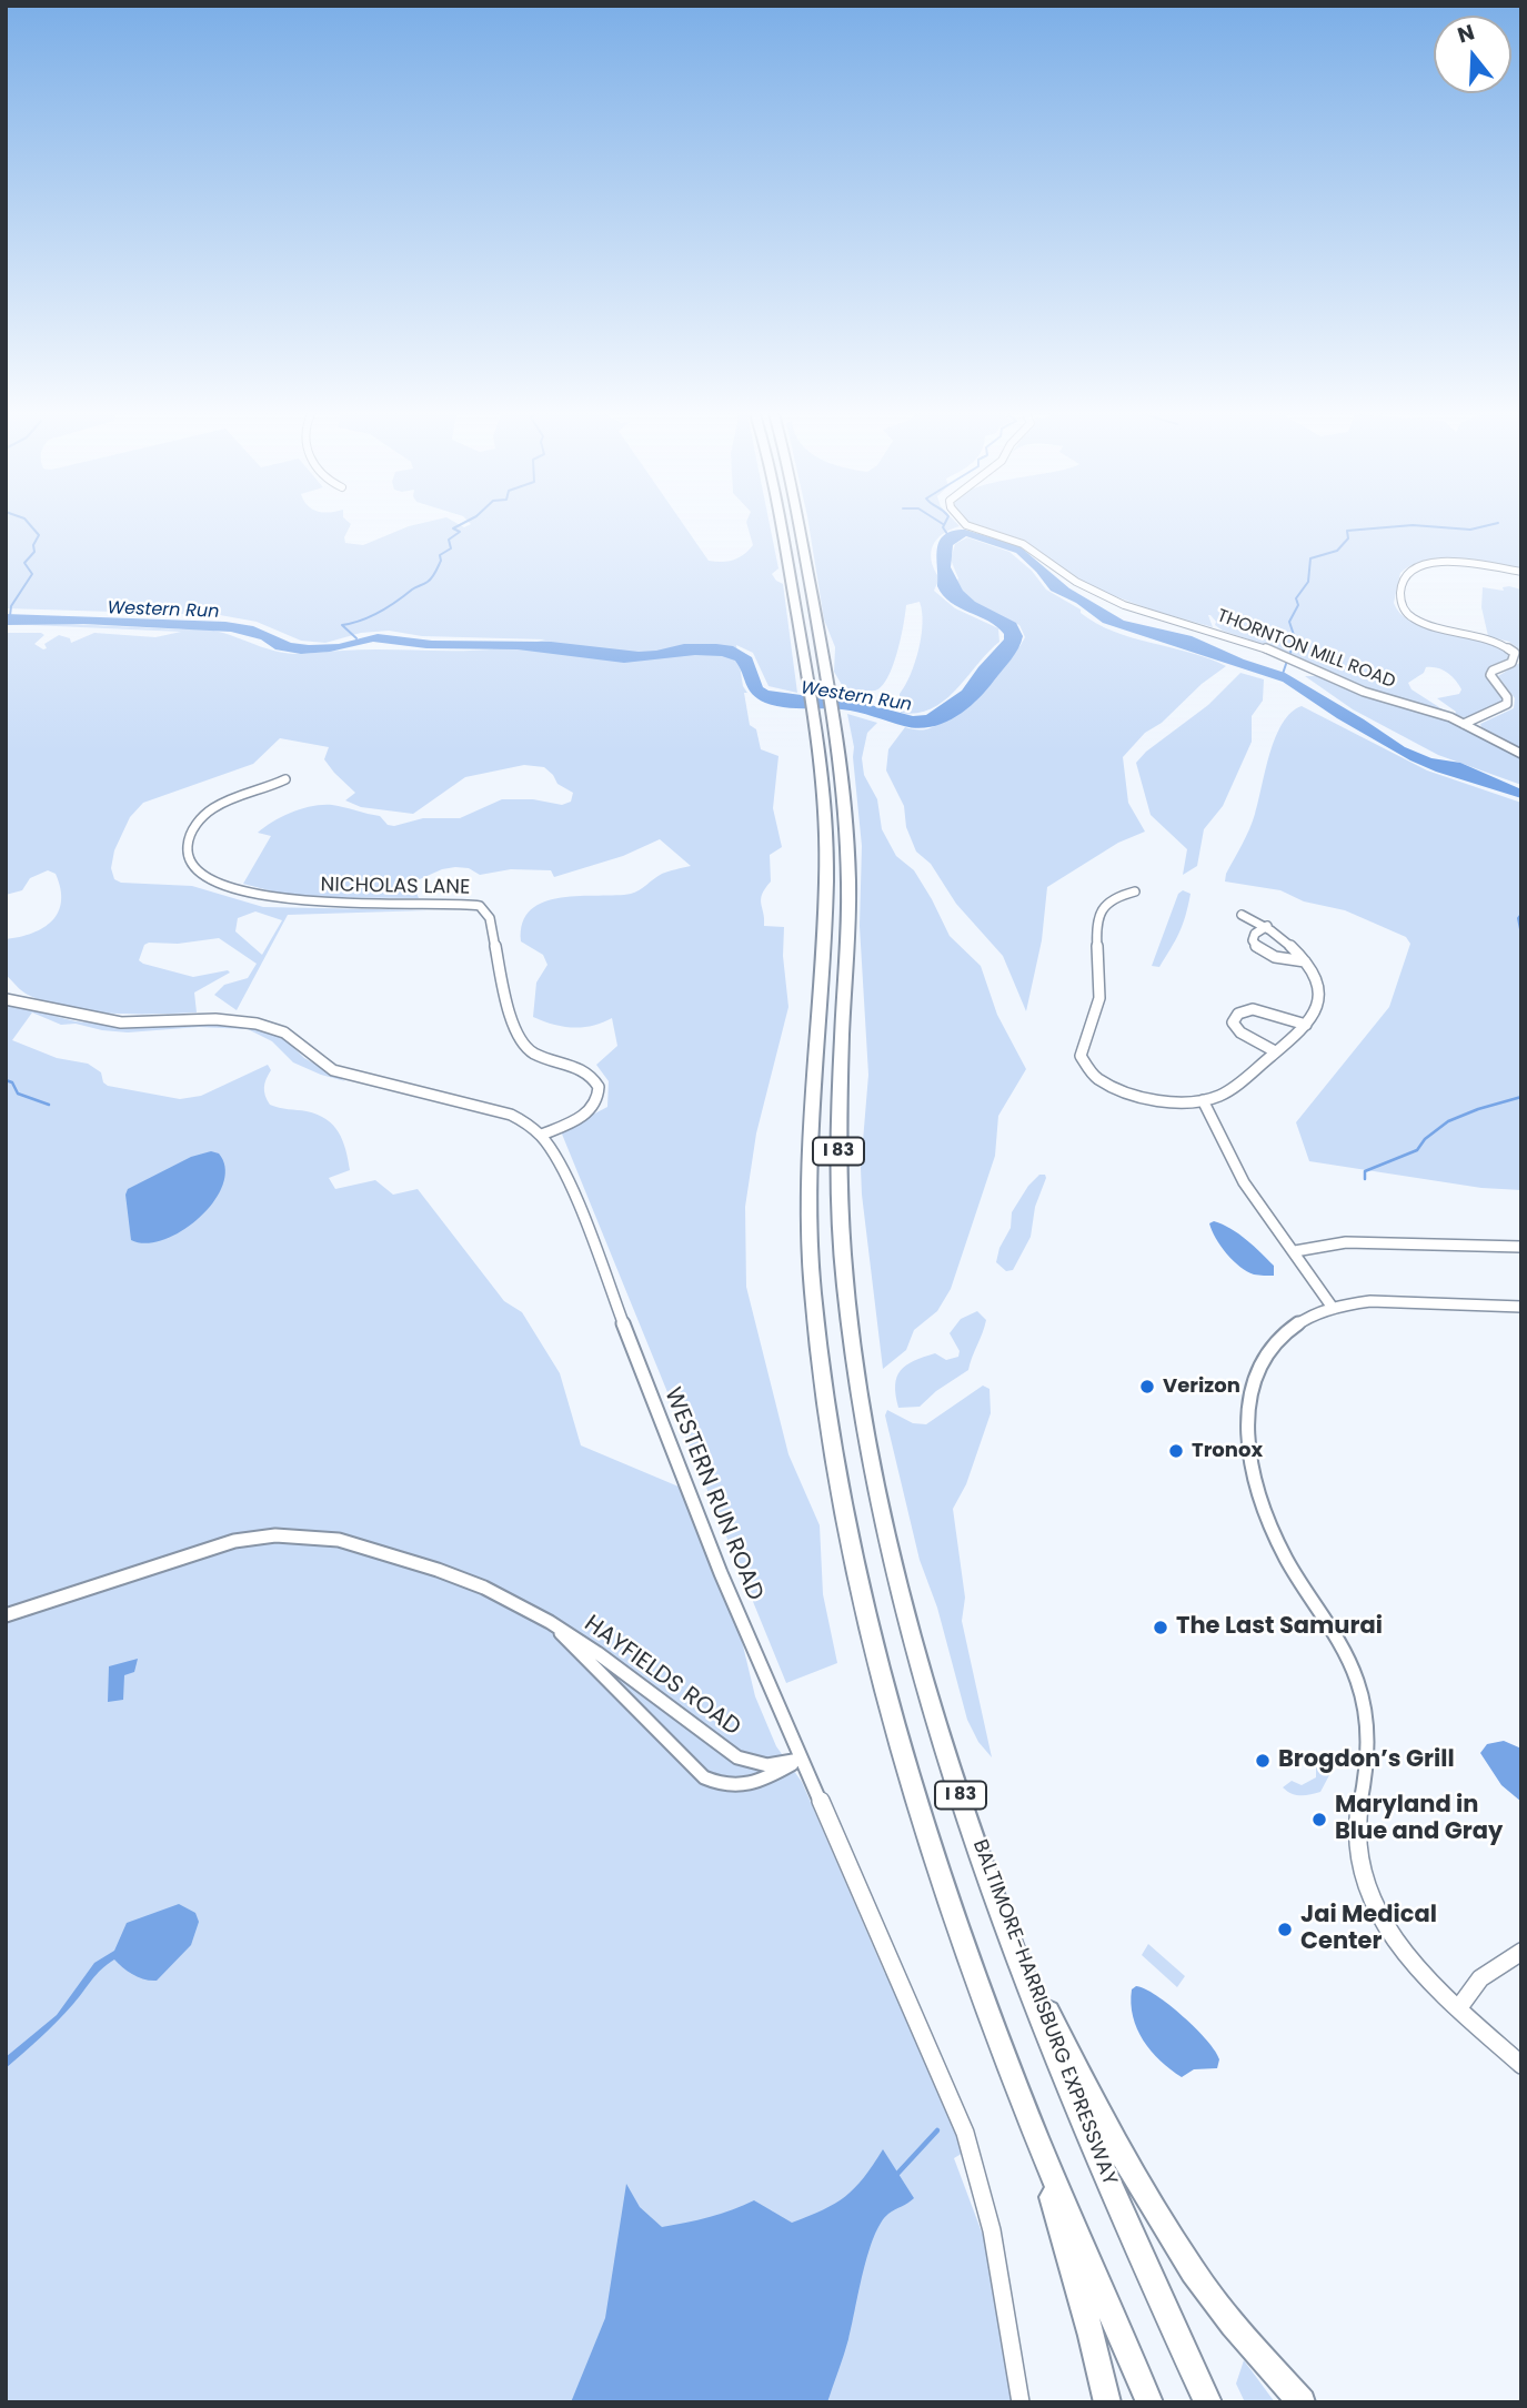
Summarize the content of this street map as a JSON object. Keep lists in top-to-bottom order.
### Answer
{
  "streets": {
    "highway": ["I 83", "BALTIMORE-HARRISBURG EXPRESSWAY"],
    "street": [
      "THORNTON MILL ROAD",
      "NICHOLAS LANE",
      "WESTERN RUN ROAD",
      "HAYFIELDS ROAD"
    ]
  },
  "crossings": [
    ["NICHOLAS LANE", "WESTERN RUN ROAD"],
    ["WESTERN RUN ROAD", "HAYFIELDS ROAD"]
  ],
  "water": ["Western Run"],
  "places": [
    "Verizon",
    "Tronox",
    "The Last Samurai",
    "Brogdon’s Grill",
    "Maryland in Blue and Gray",
    "Jai Medical Center"
  ],
  "north": "top"
}
